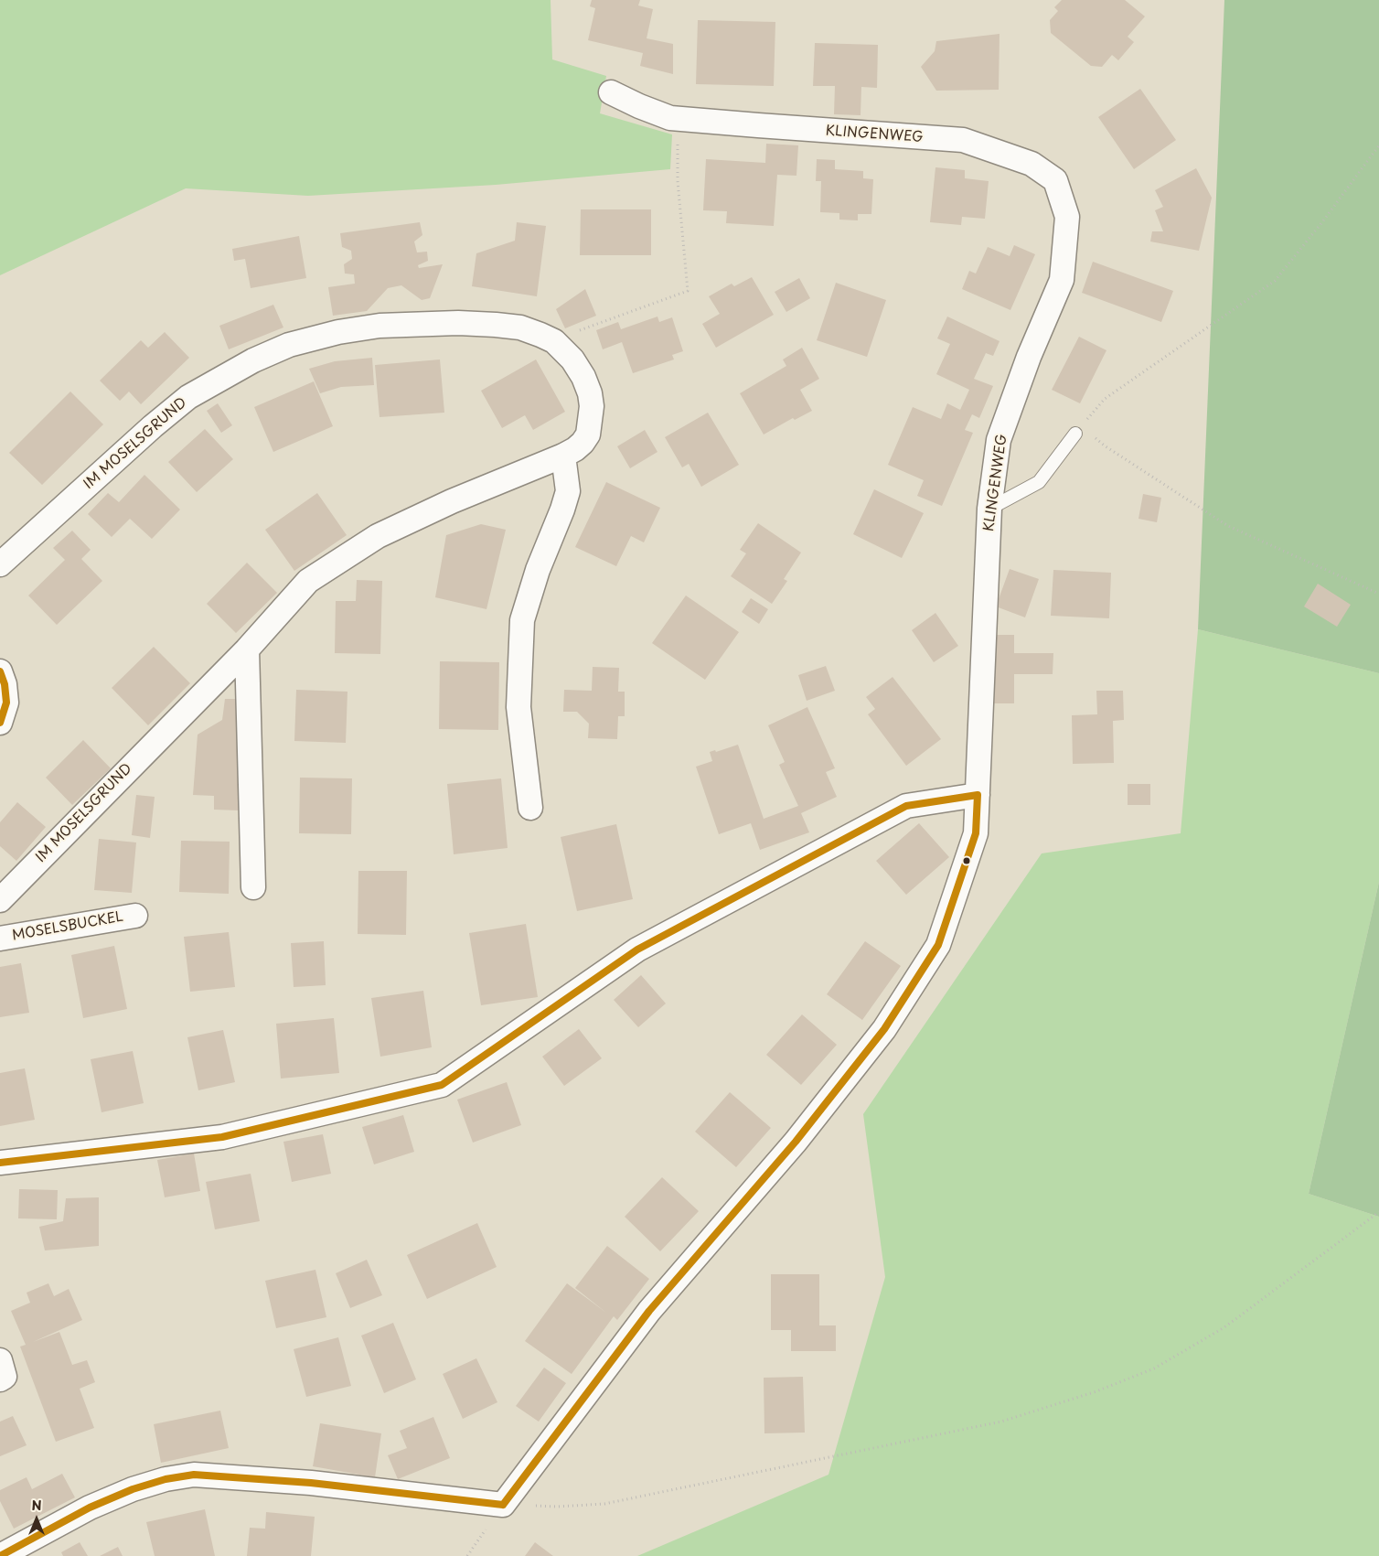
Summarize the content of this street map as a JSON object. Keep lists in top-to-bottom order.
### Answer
{
  "streets": {
    "street": ["KLINGENWEG", "IM MOSELSGRUND", "MOSELSBUCKEL"]
  },
  "north": "top"
}
